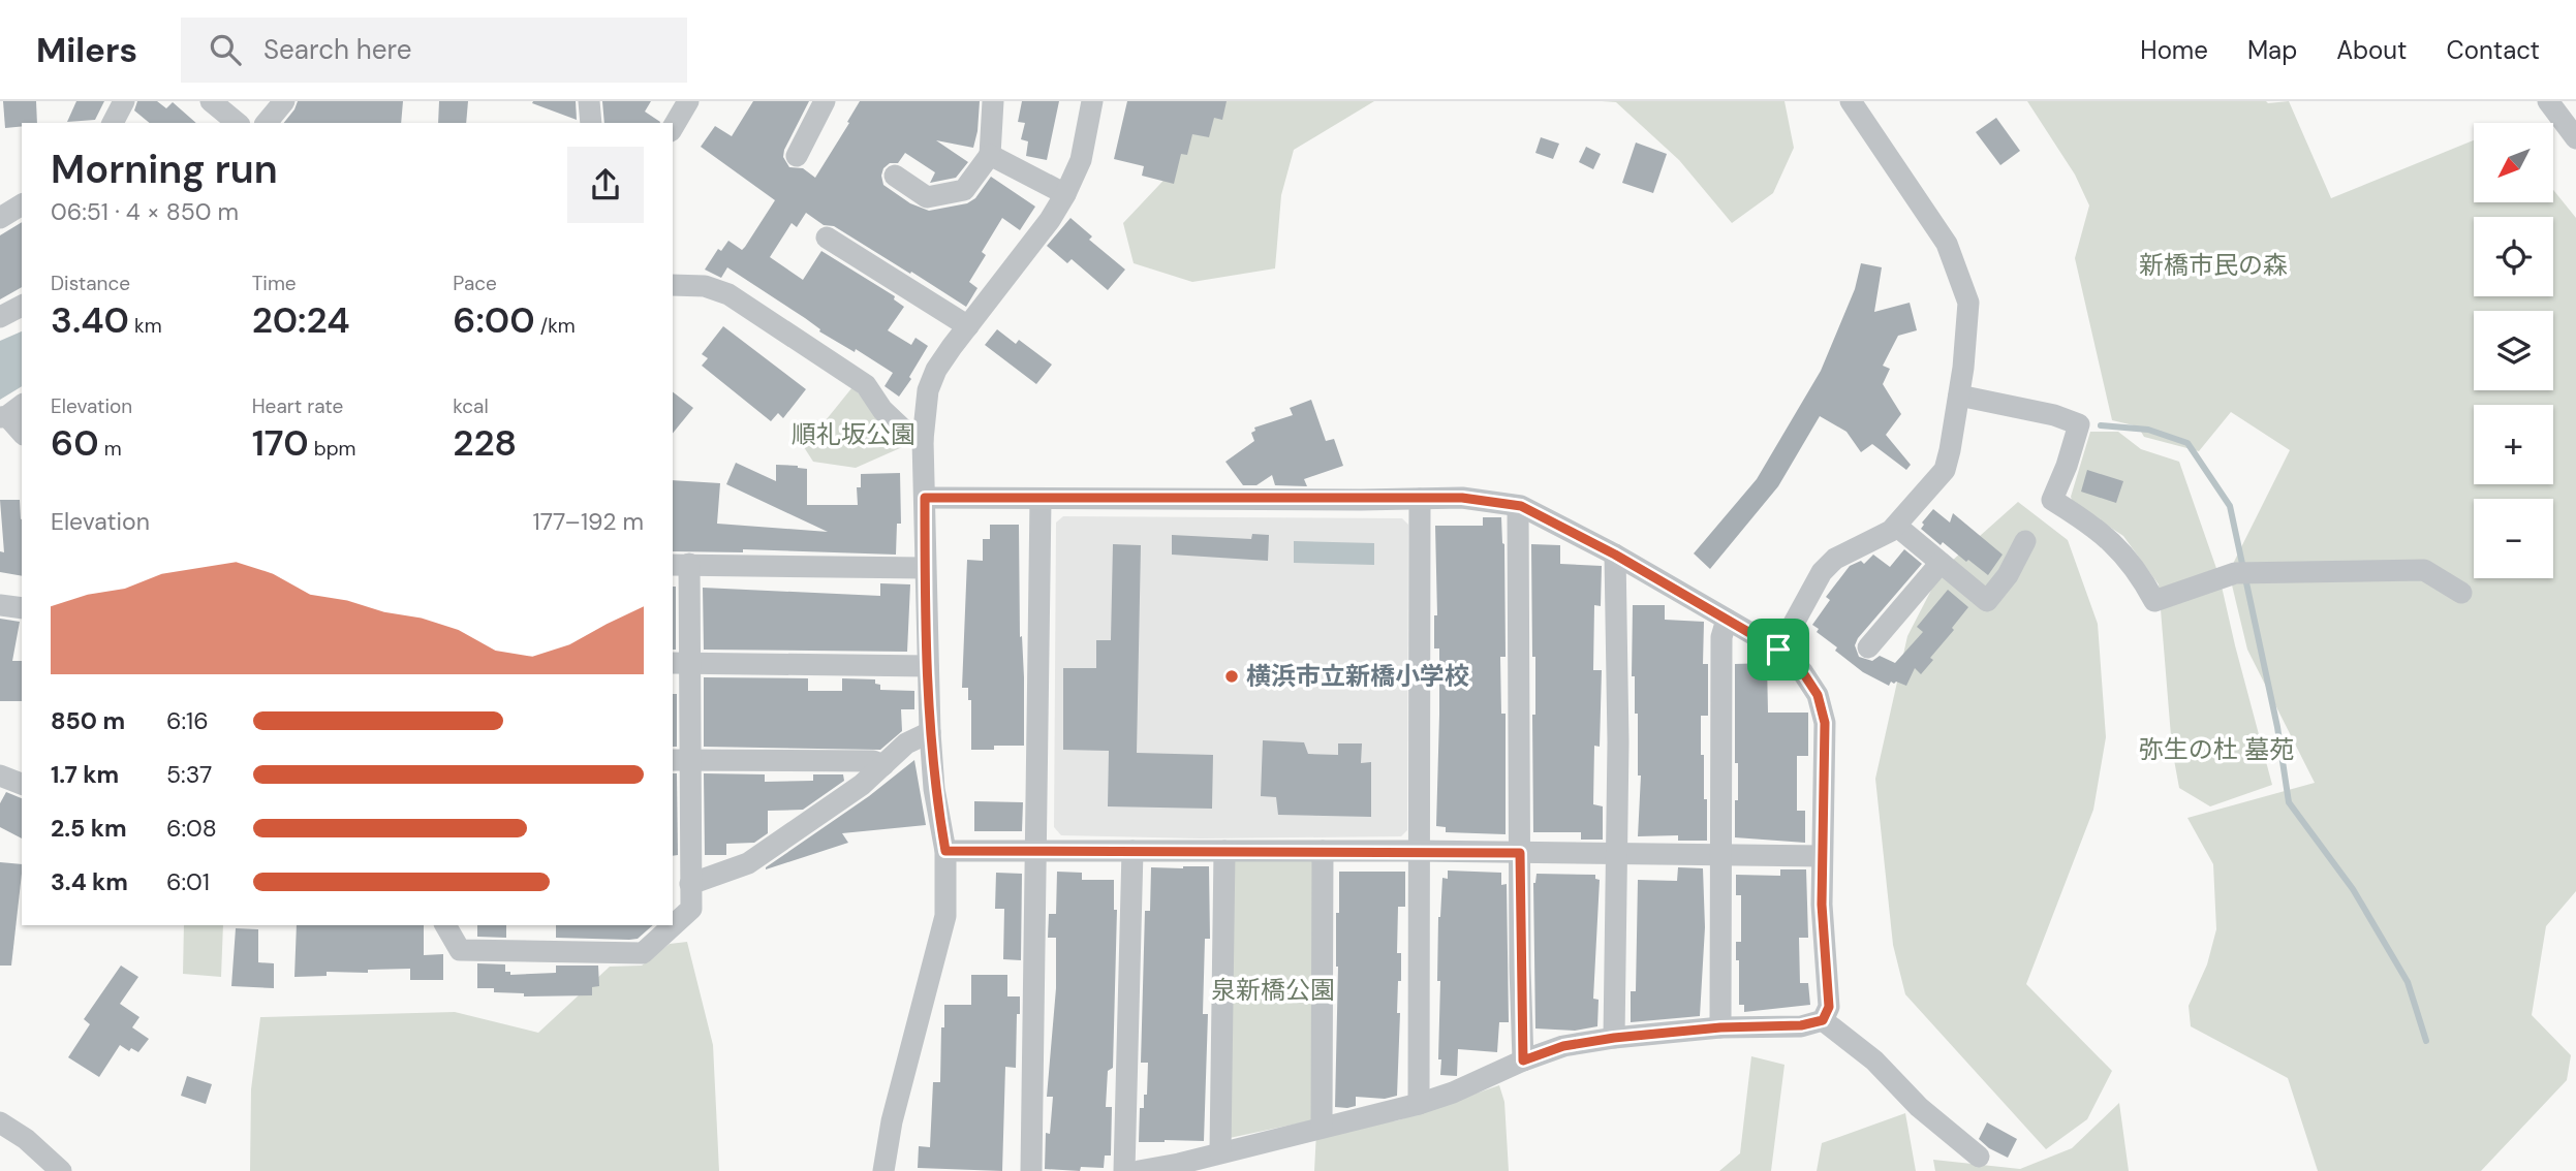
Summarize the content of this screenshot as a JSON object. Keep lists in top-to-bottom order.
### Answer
{
  "parks": [
    "新橋市民の森",
    "順礼坂公園",
    "弥生の杜 墓苑",
    "泉新橋公園"
  ],
  "places": ["横浜市立新橋小学校"],
  "north": "bottom left",
  "page": {
    "header": "Milers",
    "search": "Search here",
    "nav": [
      "Home",
      "Map",
      "About",
      "Contact"
    ],
    "map_buttons": ["+", "−"],
    "heading": ["Morning run", "06:51 · 4 × 850 m"],
    "stats": [
      ["Distance", "3.40 km"],
      ["Time", "20:24"],
      ["Pace", "6:00 /km"],
      ["Elevation", "60 m"],
      ["Heart rate", "170 bpm"],
      ["kcal", "228"]
    ],
    "chart": ["Elevation", "177–192 m"],
    "list": [
      {
        "name": "850 m",
        "note": "6:16"
      },
      {
        "name": "1.7 km",
        "note": "5:37"
      },
      {
        "name": "2.5 km",
        "note": "6:08"
      },
      {
        "name": "3.4 km",
        "note": "6:01"
      }
    ]
  }
}
